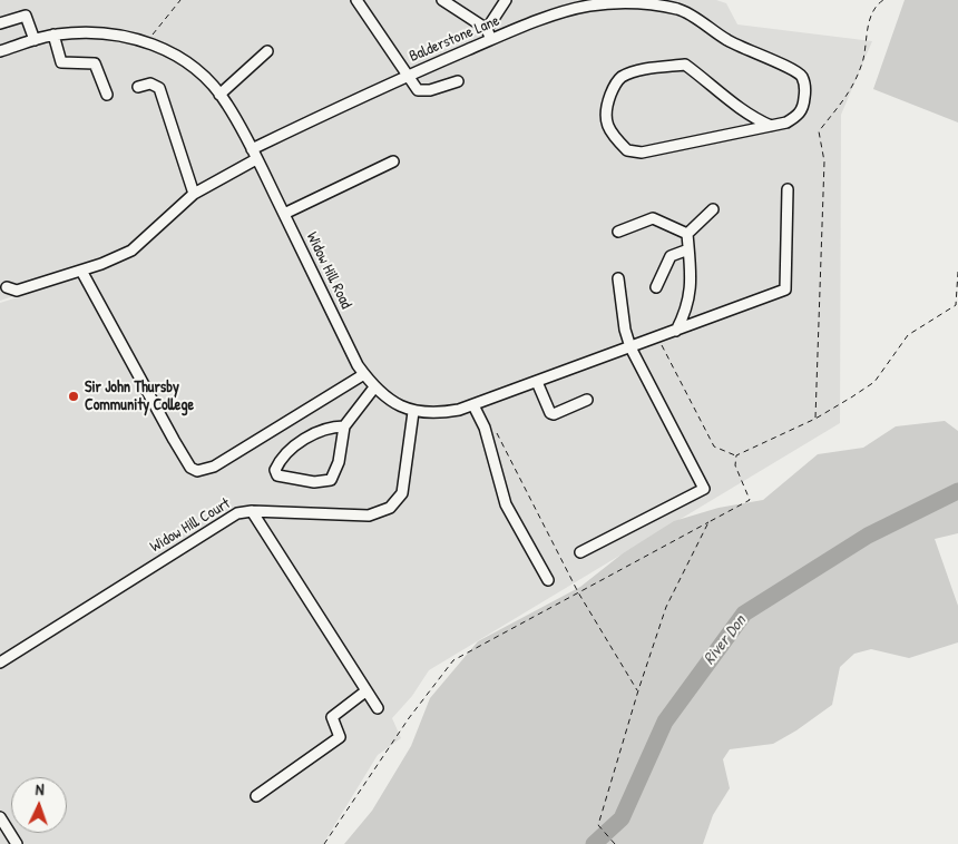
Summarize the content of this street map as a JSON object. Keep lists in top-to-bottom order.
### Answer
{
  "streets": {
    "street": ["Balderstone Lane", "Widow Hill Road", "Widow Hill Court"]
  },
  "crossings": [
    ["Balderstone Lane", "Widow Hill Road"],
    ["Widow Hill Road", "Widow Hill Court"]
  ],
  "water": ["River Don"],
  "places": ["Sir John Thursby Community College"],
  "north": "top"
}
